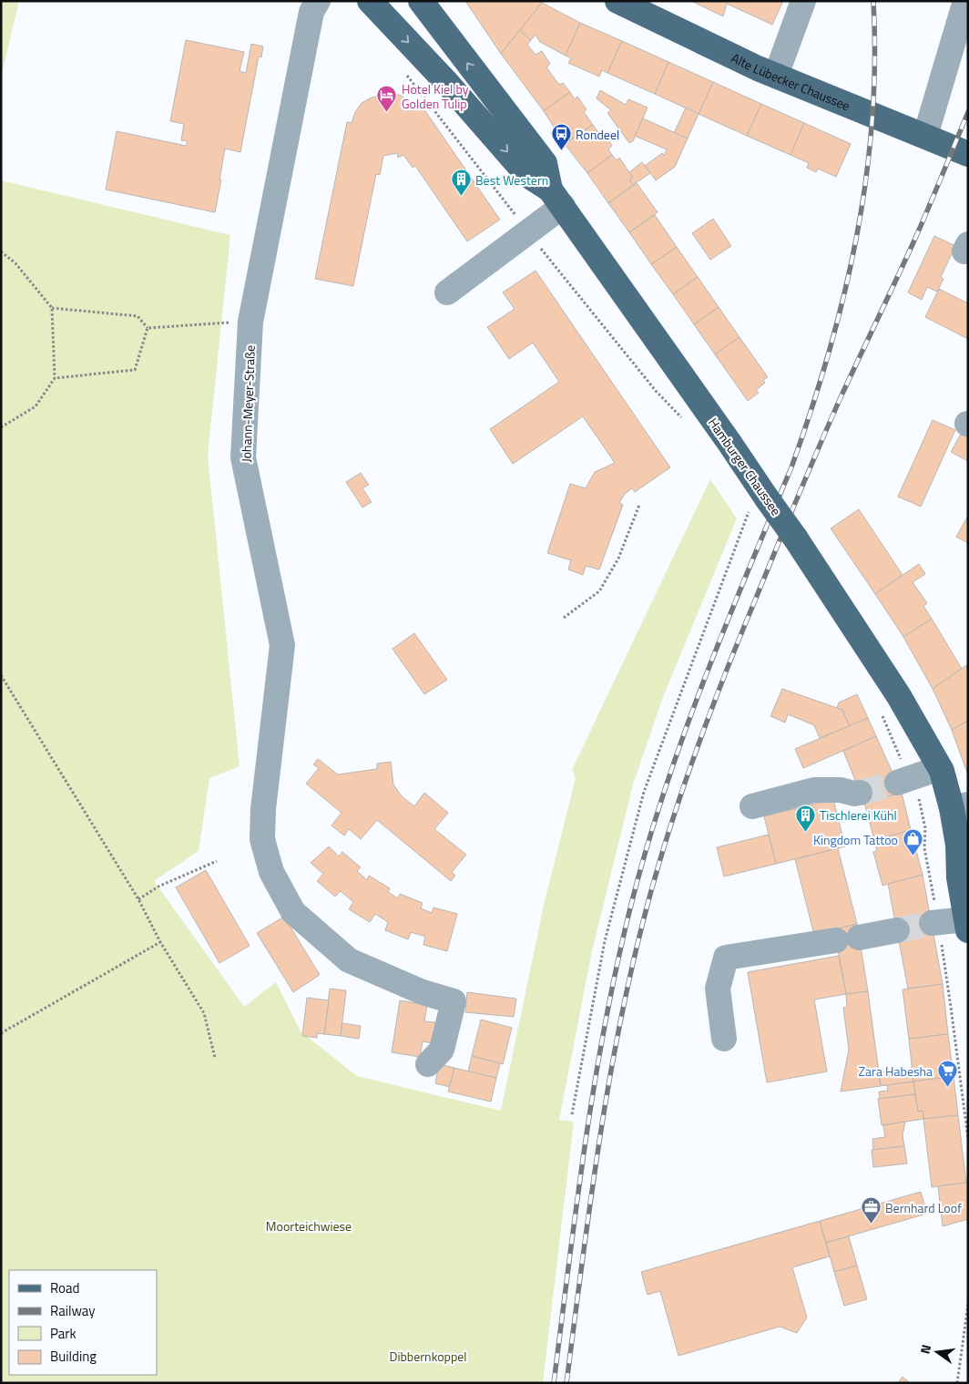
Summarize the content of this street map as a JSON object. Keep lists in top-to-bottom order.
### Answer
{
  "streets": {
    "main road": ["Alte Lübecker Chaussee", "Hamburger Chaussee"],
    "street": ["Johann-Meyer-Straße"]
  },
  "parks": ["Moorteichwiese", "Dibbernkoppel"],
  "places": {
    "hotel": ["Hotel Kiel by Golden Tulip"],
    "bus stop": ["Rondeel"],
    "building": ["Best Western", "Tischlerei Kühl"],
    "shop": ["Kingdom Tattoo"],
    "supermarket": ["Zara Habesha"],
    "office": ["Bernhard Loof"]
  },
  "legend": [
    "Road",
    "Railway",
    "Park",
    "Building"
  ],
  "north": "left"
}
